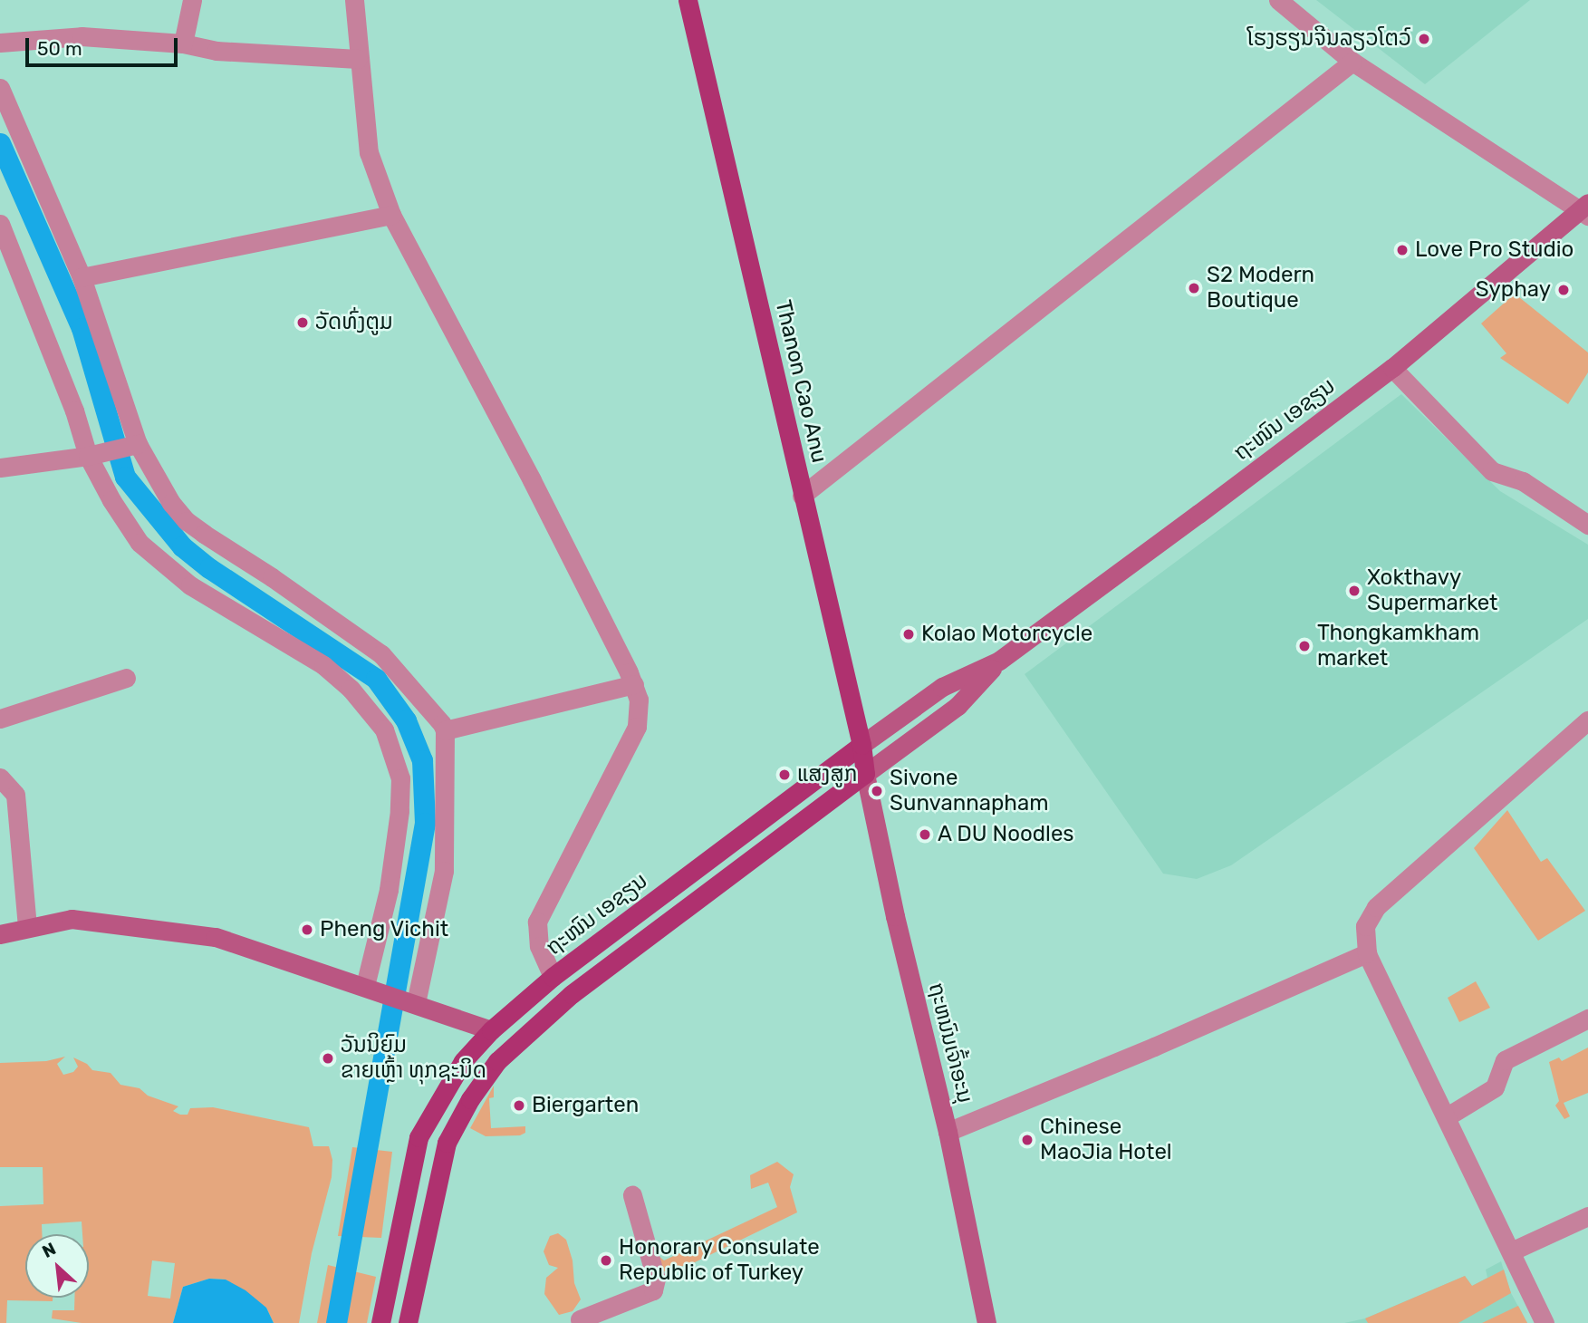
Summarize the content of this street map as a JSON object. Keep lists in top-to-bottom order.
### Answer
{
  "streets": {
    "main road": ["Thanon Cao Anu", "ຖະໜົນ ເອຊຽນ", "ຖະຫນົນເຈົ້າອະນຸ"]
  },
  "crossings": [
    ["Thanon Cao Anu", "ຖະໜົນ ເອຊຽນ"],
    ["Thanon Cao Anu", "ຖະຫນົນເຈົ້າອະນຸ"],
    ["ຖະໜົນ ເອຊຽນ", "ຖະຫນົນເຈົ້າອະນຸ"]
  ],
  "places": [
    "ໂຮງຮຽນຈີນລຽວໂຕວ໌",
    "Love Pro Studio",
    "S2 Modern Boutique",
    "Syphay",
    "ວັດທົ່ງຕູມ",
    "Xokthavy Supermarket",
    "Kolao Motorcycle",
    "Thongkamkham market",
    "ແສງສູກ",
    "Sivone Sunvannapham",
    "A DU Noodles",
    "Pheng Vichit",
    "ວັນນິຍົມ ຂາຍເຫຼົ້າ ທຸກຊະນິດ",
    "Biergarten",
    "Chinese MaoJia Hotel",
    "Honorary Consulate Republic of Turkey"
  ],
  "scale_bar": "50 m",
  "north": "top left"
}
